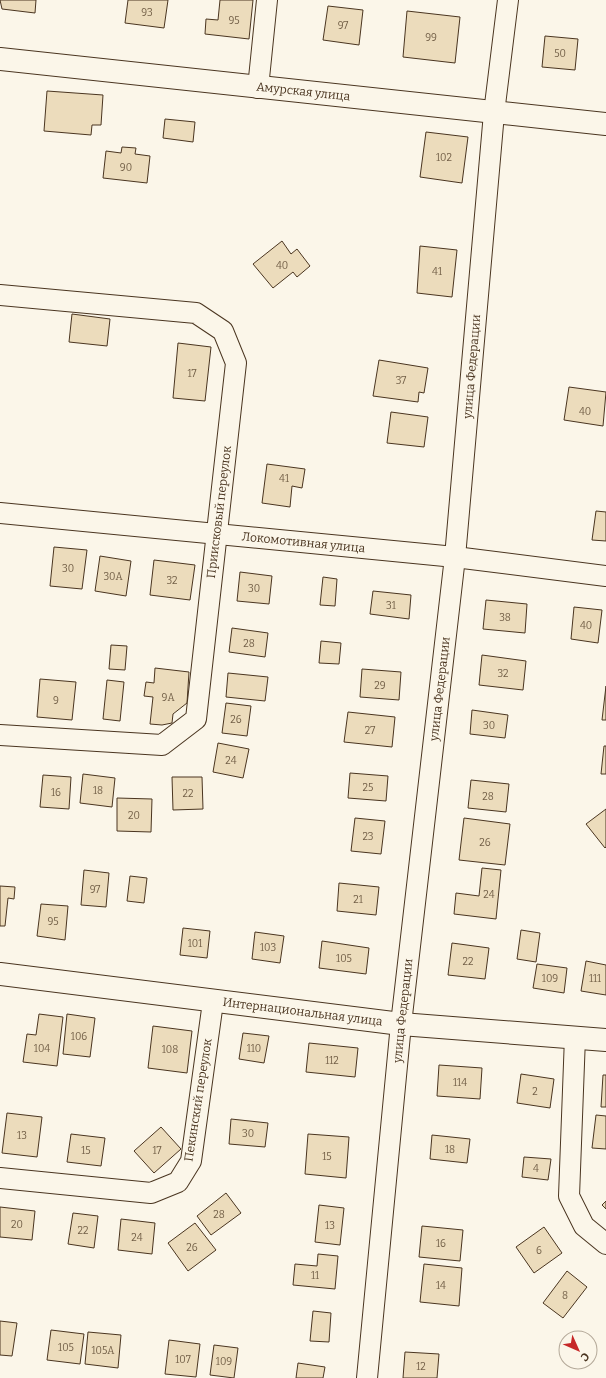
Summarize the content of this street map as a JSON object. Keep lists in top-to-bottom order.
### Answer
{
  "streets": {
    "street": [
      "Амурская улица",
      "улица Федерации",
      "Приисковый переулок",
      "Локомотивная улица",
      "Интернациональная улица",
      "Пекинский переулок"
    ]
  },
  "crossings": [
    ["Амурская улица", "улица Федерации"],
    ["улица Федерации", "Локомотивная улица"],
    ["улица Федерации", "Интернациональная улица"],
    ["Приисковый переулок", "Локомотивная улица"],
    ["Интернациональная улица", "Пекинский переулок"]
  ],
  "house_numbers": [
    "93",
    "95",
    "97",
    "99",
    "50",
    "102",
    "90",
    "40",
    "41",
    "17",
    "37",
    "40",
    "41",
    "30",
    "30А",
    "32",
    "30",
    "31",
    "38",
    "40",
    "28",
    "32",
    "29",
    "9А",
    "9",
    "26",
    "30",
    "27",
    "24",
    "25",
    "18",
    "16",
    "22",
    "28",
    "20",
    "23",
    "26",
    "97",
    "24",
    "21",
    "95",
    "101",
    "103",
    "105",
    "22",
    "109",
    "111",
    "106",
    "104",
    "110",
    "108",
    "112",
    "114",
    "2",
    "30",
    "13",
    "18",
    "15",
    "17",
    "15",
    "4",
    "28",
    "20",
    "13",
    "22",
    "24",
    "16",
    "26",
    "6",
    "11",
    "14",
    "8",
    "105",
    "105А",
    "107",
    "109",
    "12"
  ],
  "north": "bottom right"
}
